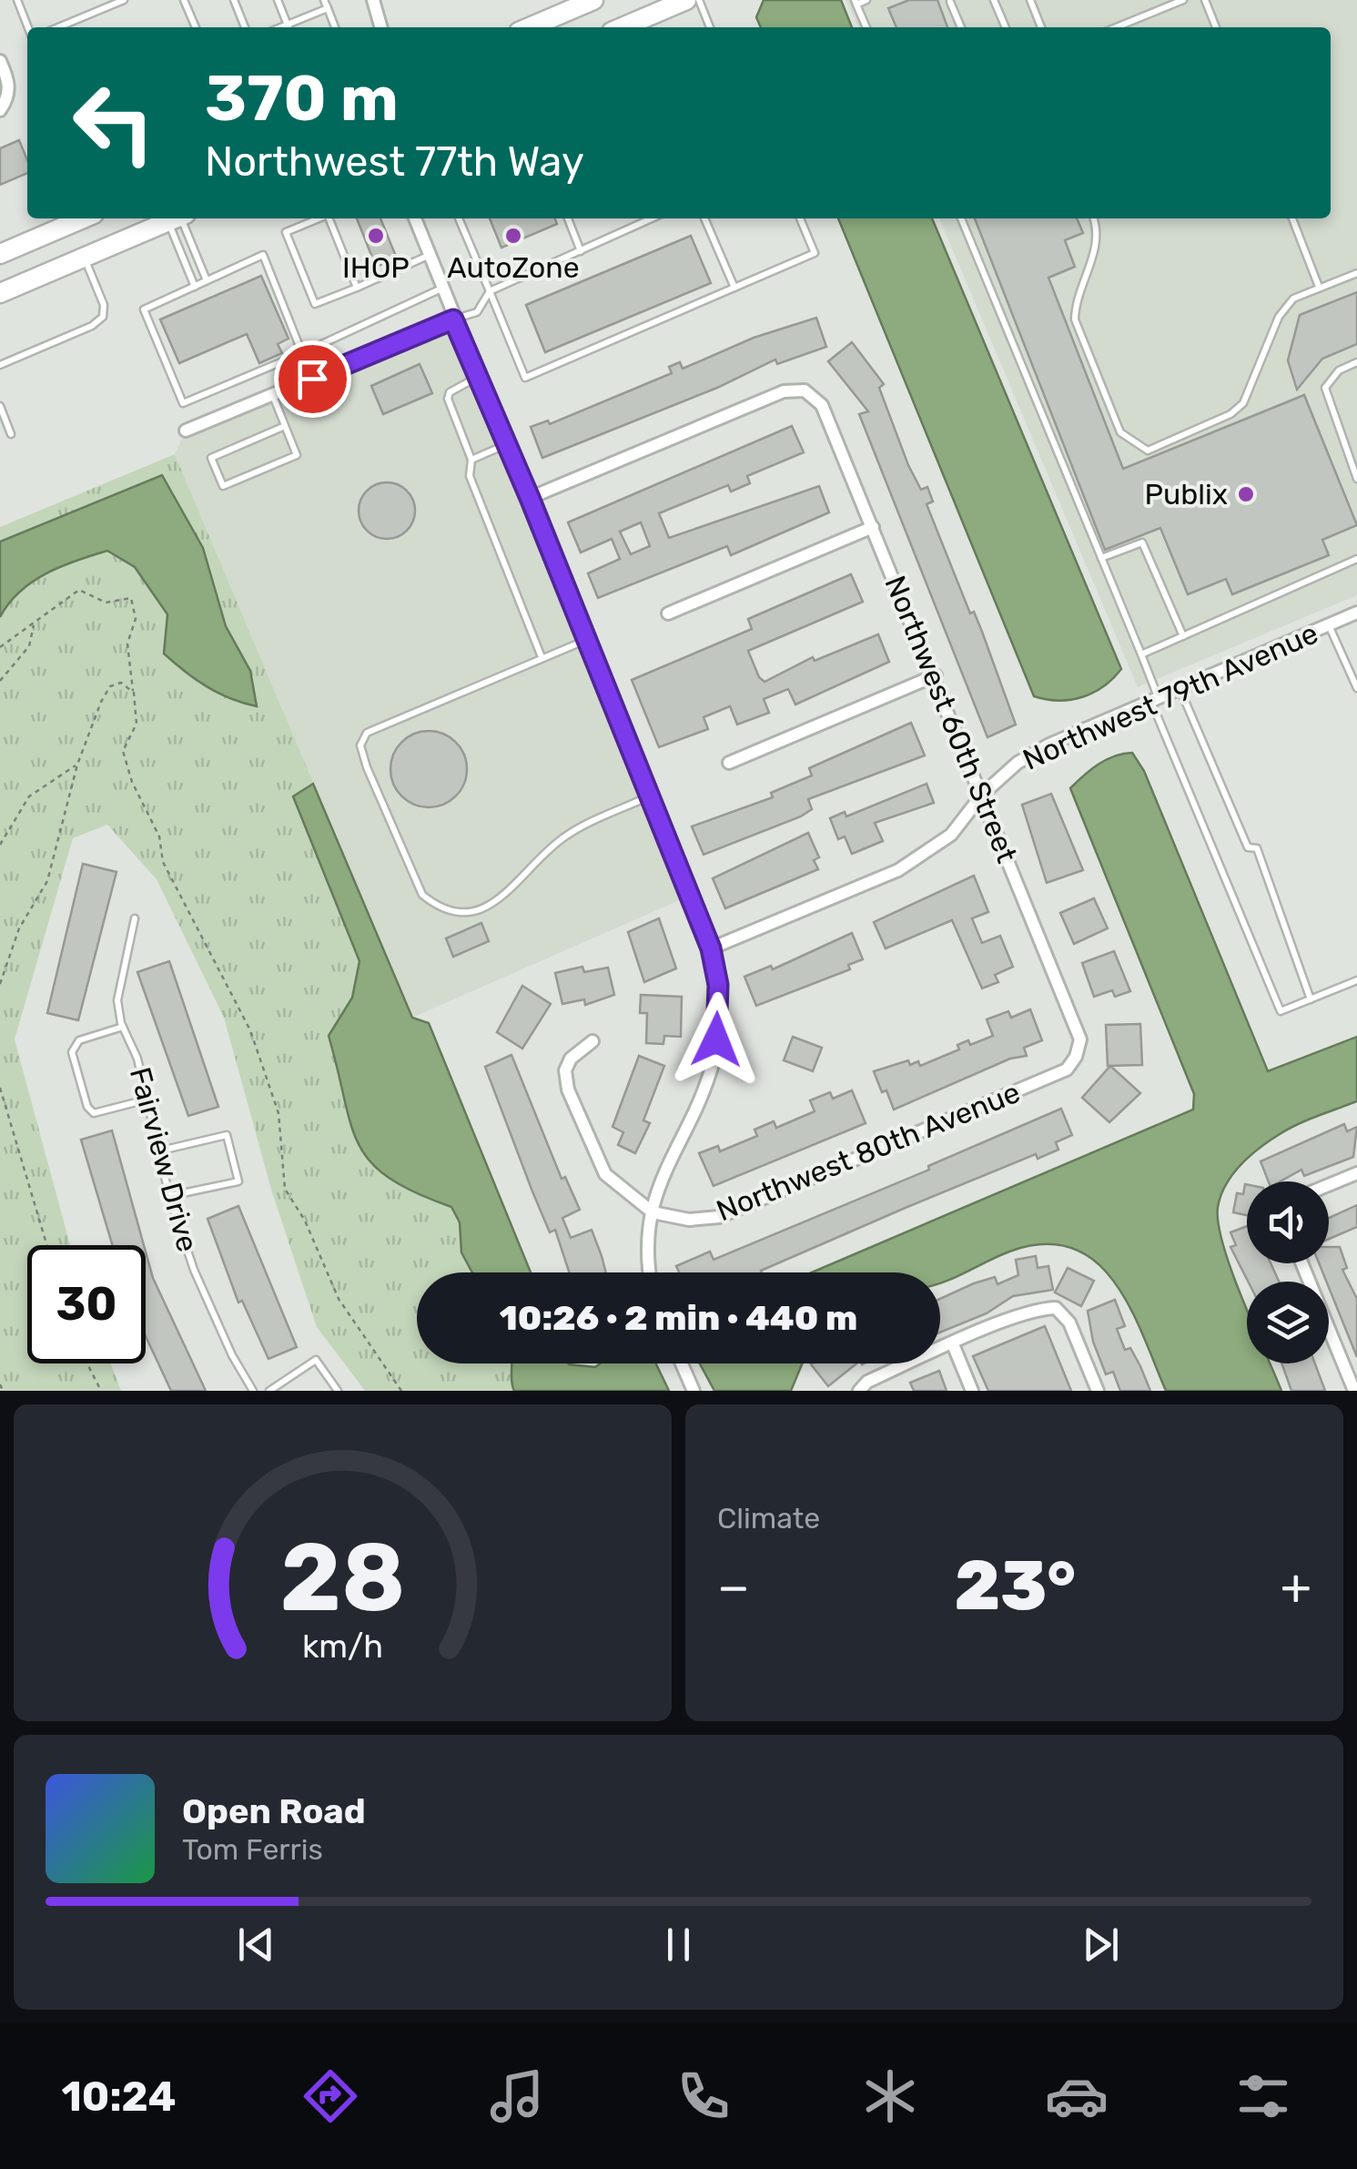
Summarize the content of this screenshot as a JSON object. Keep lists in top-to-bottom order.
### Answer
{
  "streets": {
    "street": ["Northwest 79th Avenue", "Northwest 60th Street", "Northwest 80th Avenue"],
    "lane": ["Fairview Drive"]
  },
  "crossings": [
    ["Northwest 79th Avenue", "Northwest 60th Street"],
    ["Northwest 60th Street", "Northwest 80th Avenue"]
  ],
  "places": ["IHOP", "AutoZone", "Publix"],
  "page": {
    "turn": ["370 m", "Northwest 77th Way"],
    "limit": "30",
    "trip": "10:26 · 2 min · 440 m",
    "tile": "Climate",
    "heat": ["−", "23°", "+"],
    "song": ["Open Road", "Tom Ferris"],
    "tabs": "10:24",
    "gauge": ["28", "km/h"]
  }
}
